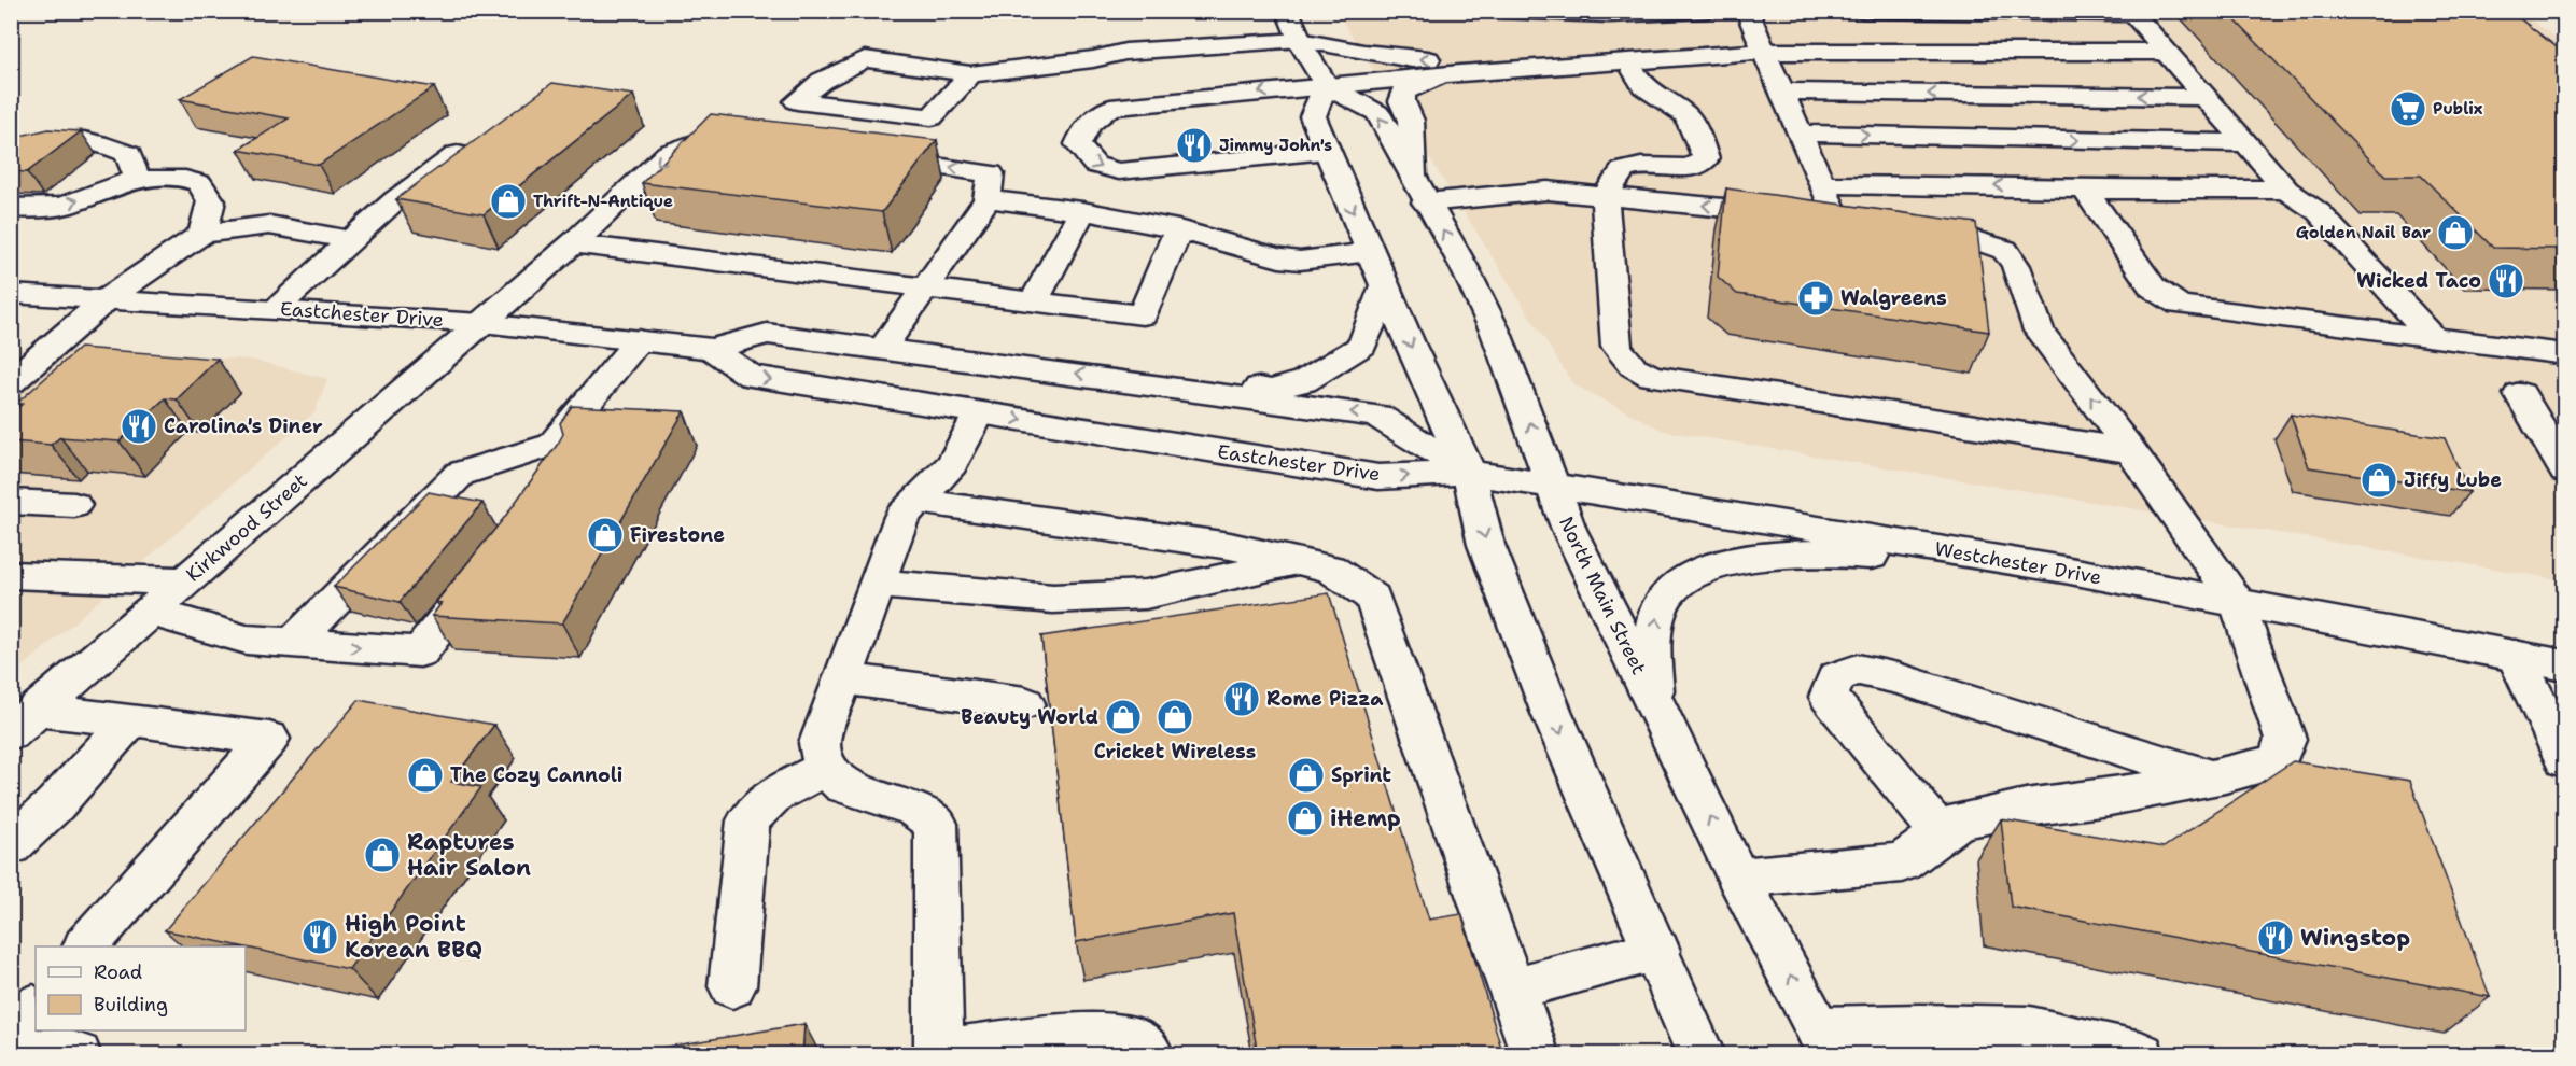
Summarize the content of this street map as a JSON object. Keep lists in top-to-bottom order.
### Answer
{
  "streets": {
    "main road": [
      "Eastchester Drive",
      "Kirkwood Street",
      "Westchester Drive",
      "North Main Street"
    ]
  },
  "crossings": [
    ["Eastchester Drive", "Kirkwood Street"],
    ["Eastchester Drive", "Westchester Drive"],
    ["Westchester Drive", "North Main Street"]
  ],
  "places": {
    "supermarket": ["Publix"],
    "restaurant": [
      "Jimmy John's",
      "Wicked Taco",
      "Carolina's Diner",
      "Rome Pizza",
      "High Point Korean BBQ",
      "Wingstop"
    ],
    "shop": [
      "Thrift-N-Antique",
      "Golden Nail Bar",
      "Jiffy Lube",
      "Firestone",
      "Beauty World",
      "Cricket Wireless",
      "The Cozy Cannoli",
      "Sprint",
      "iHemp",
      "Raptures Hair Salon"
    ],
    "pharmacy": ["Walgreens"]
  },
  "legend": ["Road", "Building"]
}
